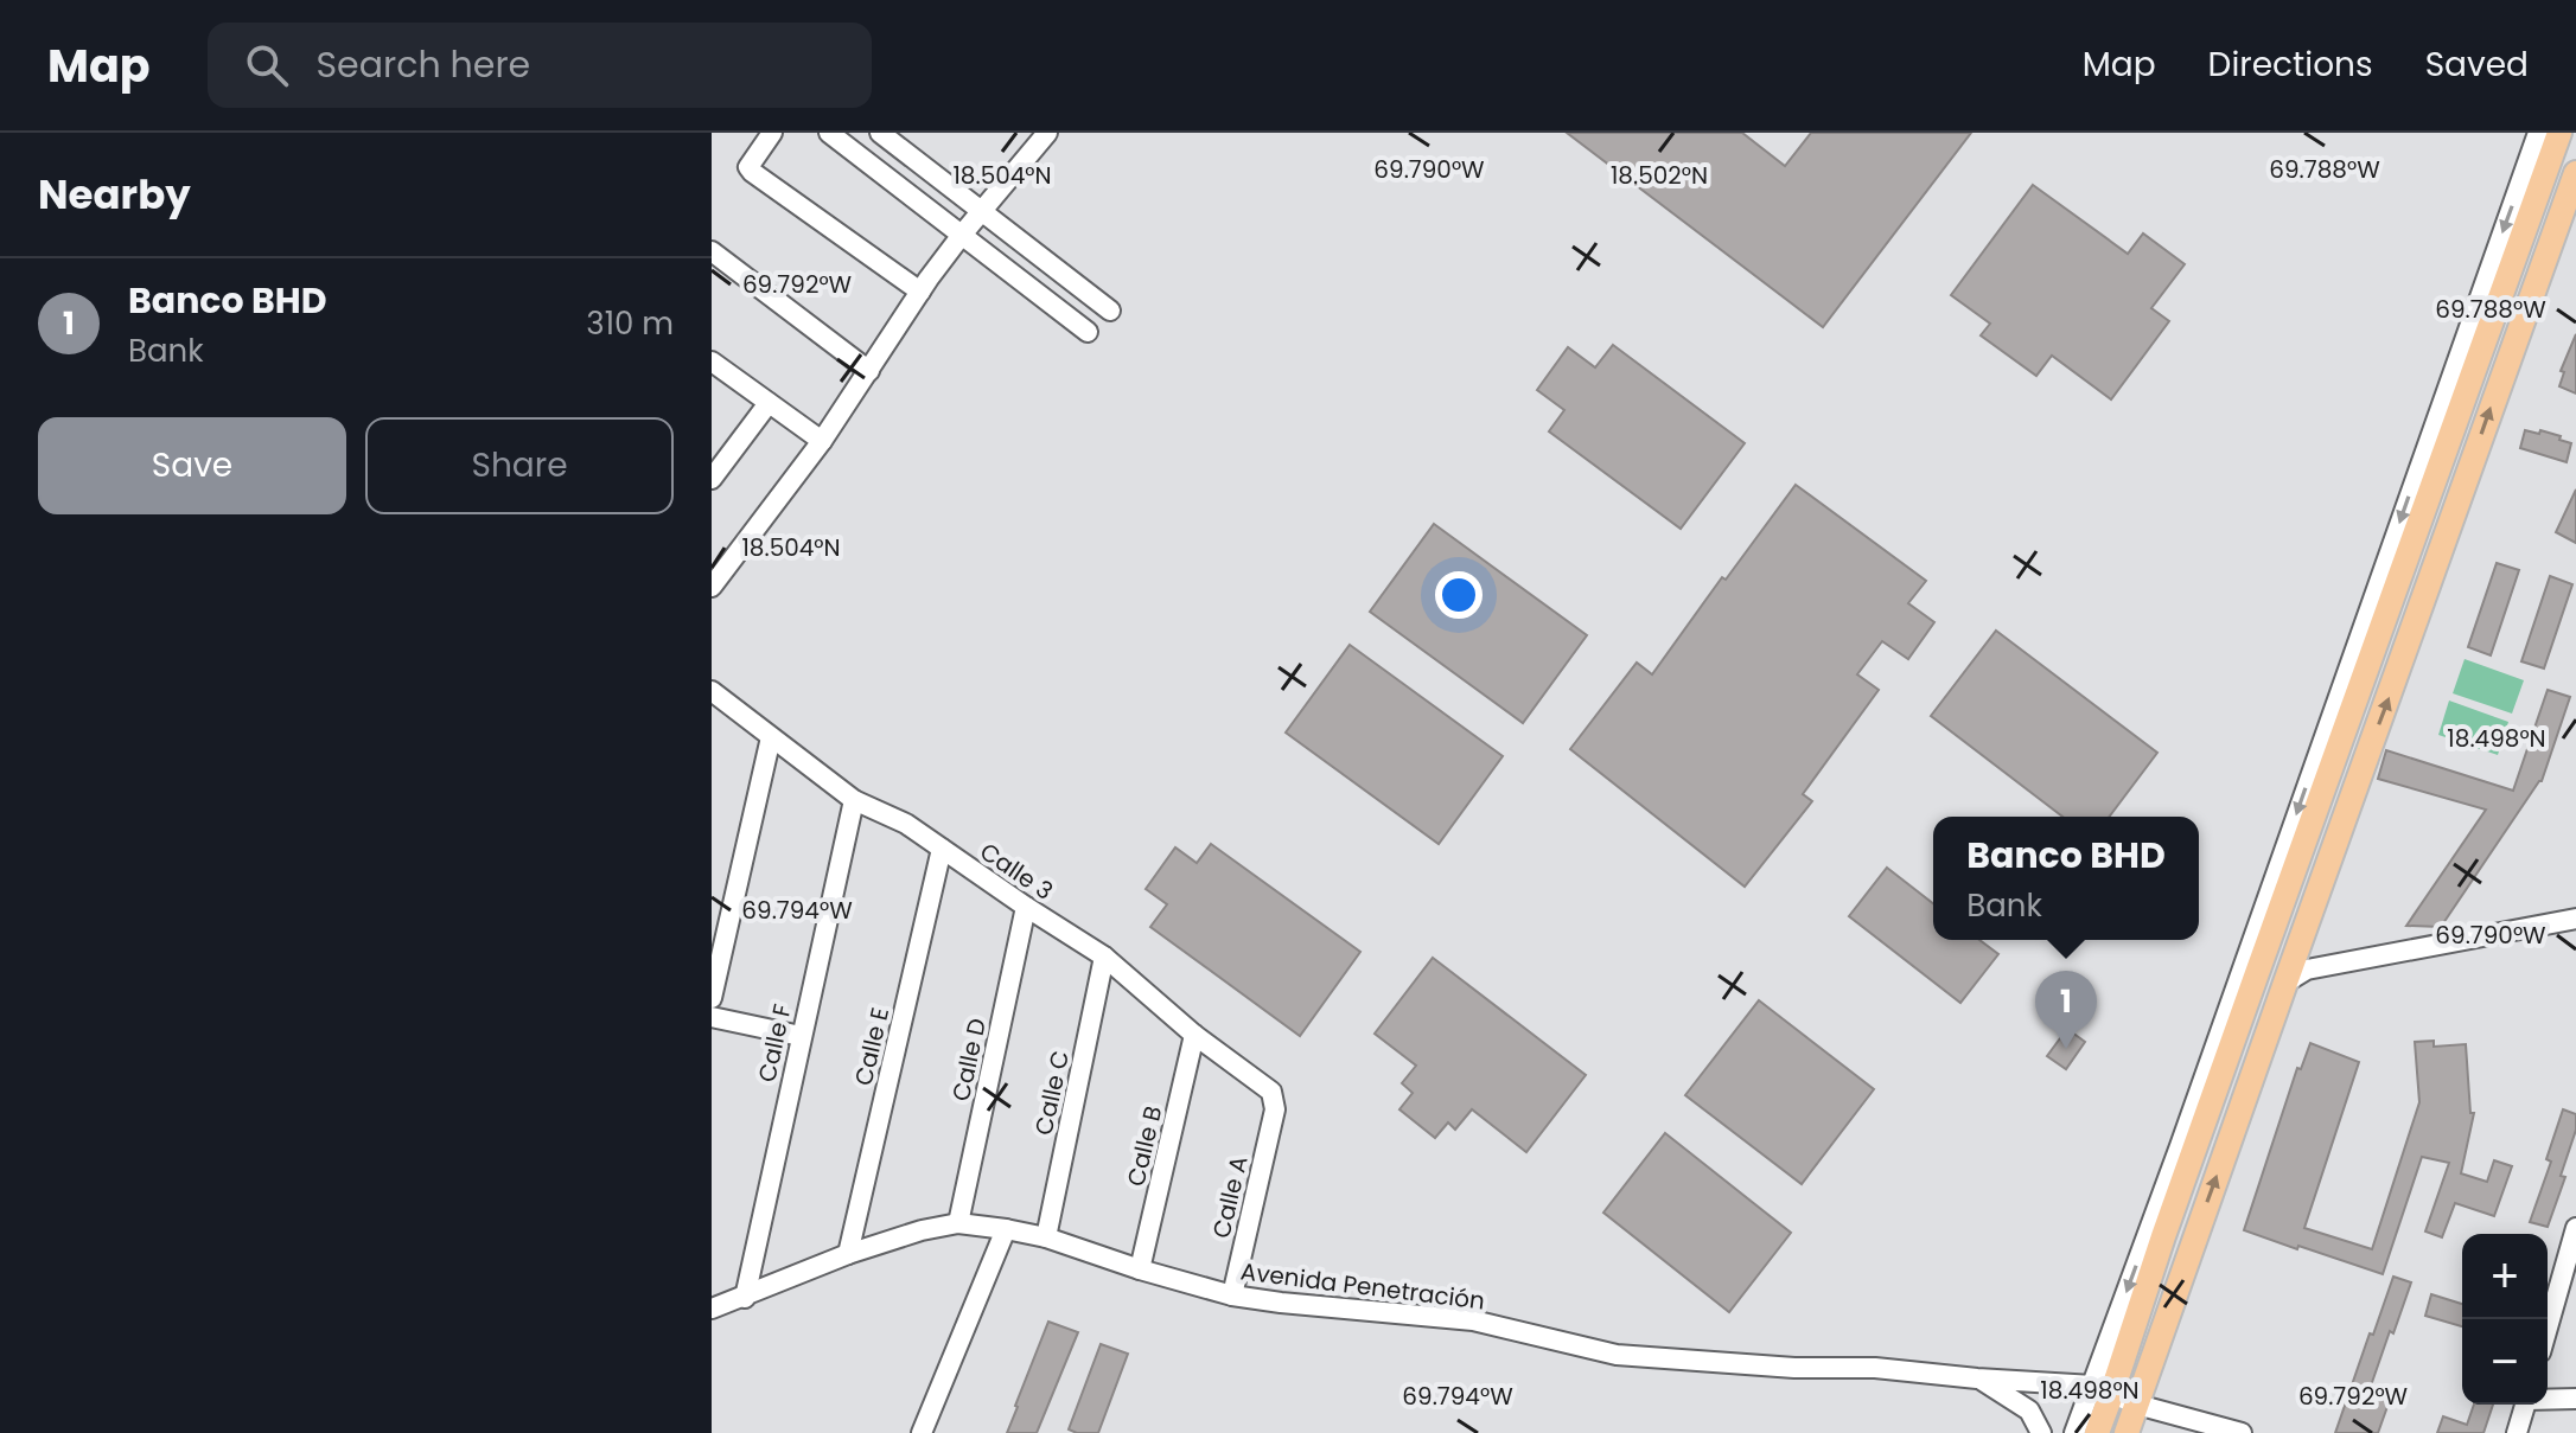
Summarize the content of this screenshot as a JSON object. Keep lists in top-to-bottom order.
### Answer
{
  "streets": {
    "street": [
      "Calle 3",
      "Calle F",
      "Calle E",
      "Calle D",
      "Calle C",
      "Calle B",
      "Calle A",
      "Avenida Penetración"
    ]
  },
  "crossings": [
    ["Calle 3", "Calle F"],
    ["Calle 3", "Calle E"],
    ["Calle 3", "Calle D"],
    ["Calle 3", "Calle C"],
    ["Calle 3", "Calle B"],
    ["Calle 3", "Calle A"],
    ["Calle F", "Avenida Penetración"],
    ["Calle E", "Avenida Penetración"],
    ["Calle D", "Avenida Penetración"],
    ["Calle C", "Avenida Penetración"],
    ["Calle B", "Avenida Penetración"],
    ["Calle A", "Avenida Penetración"]
  ],
  "page": {
    "header": "Map",
    "search": "Search here",
    "nav": ["Map", "Directions", "Saved"],
    "heading": "Nearby",
    "list": [
      {
        "mark": "1",
        "name": "Banco BHD",
        "note": "Bank",
        "value": "310 m"
      }
    ],
    "buttons": ["Save", "Share"],
    "popup": ["Banco BHD", "Bank"],
    "pins": "1",
    "map_buttons": ["+", "−"]
  },
  "coordinates": [
    "69.788°W",
    "69.790°W",
    "18.504°N",
    "18.502°N",
    "69.792°W",
    "18.498°N",
    "69.794°W"
  ]
}
